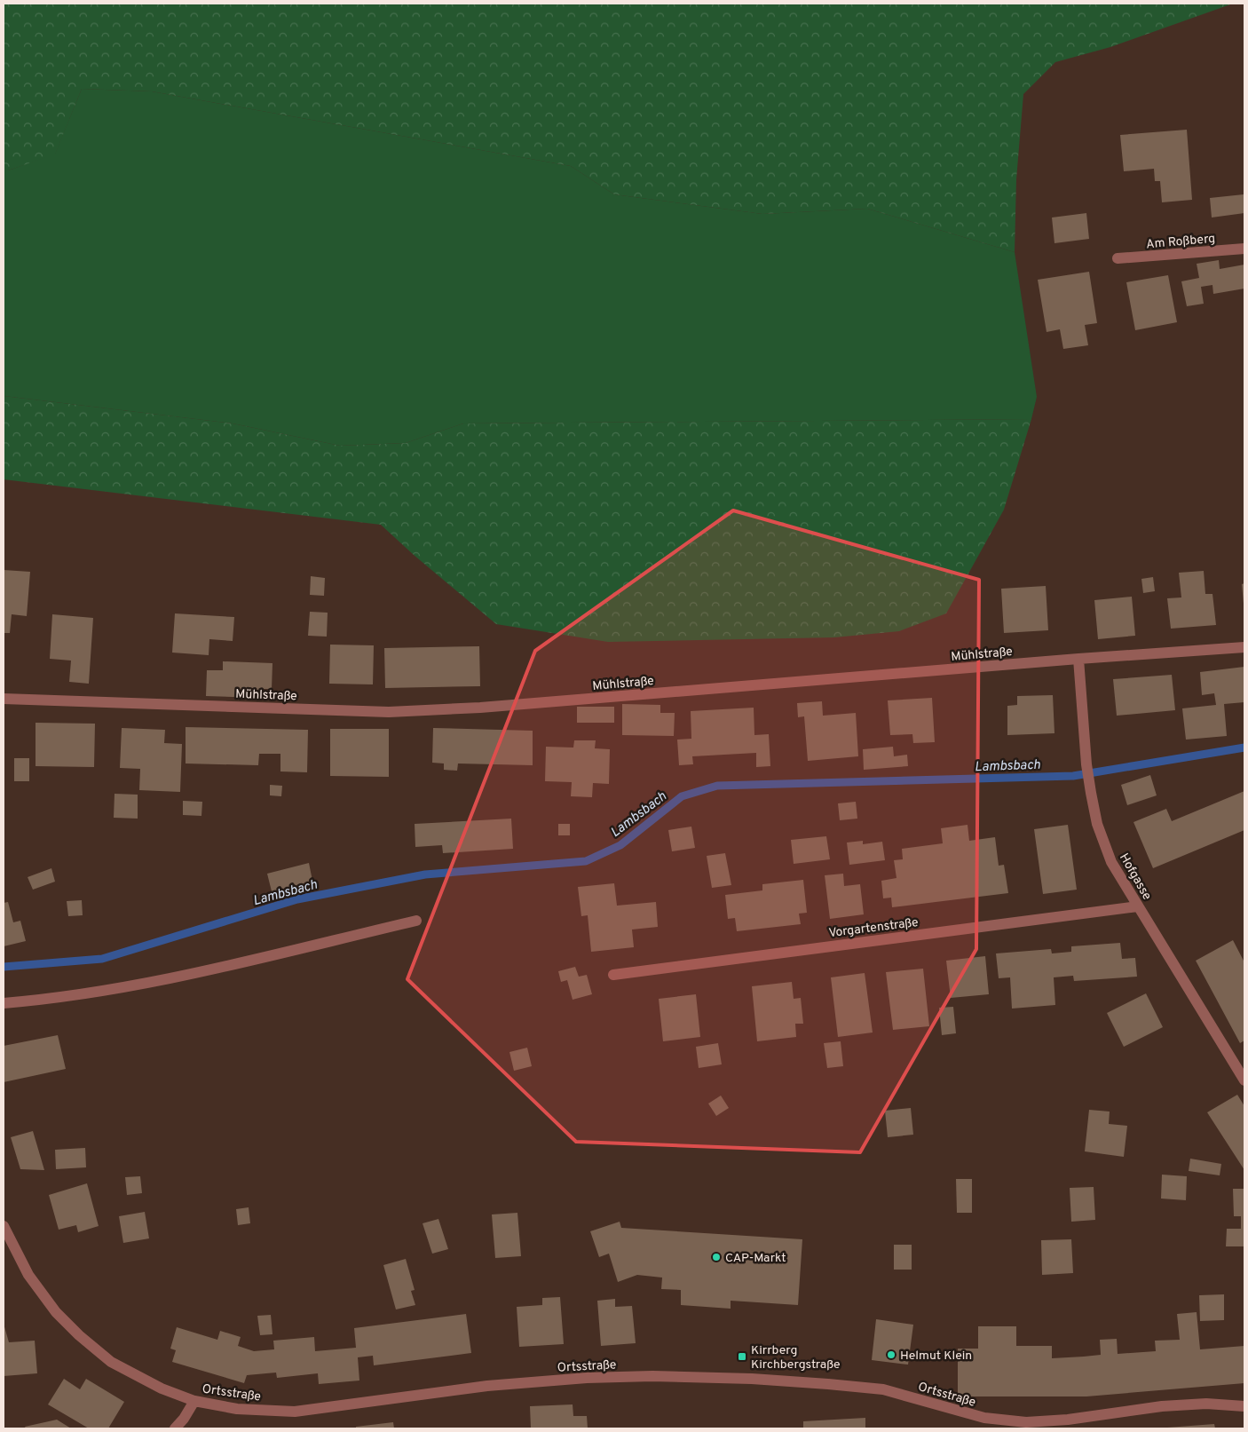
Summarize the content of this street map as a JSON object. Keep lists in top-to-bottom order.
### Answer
{
  "streets": {
    "street": [
      "Am Roßberg",
      "Mühlstraße",
      "Hofgasse",
      "Vorgartenstraße",
      "Ortsstraße"
    ]
  },
  "crossings": [
    ["Mühlstraße", "Hofgasse"],
    ["Hofgasse", "Vorgartenstraße"]
  ],
  "water": ["Lambsbach"],
  "places": {
    "other": ["CAP-Markt", "Helmut Klein"],
    "transit": ["Kirrberg Kirchbergstraße"]
  }
}
